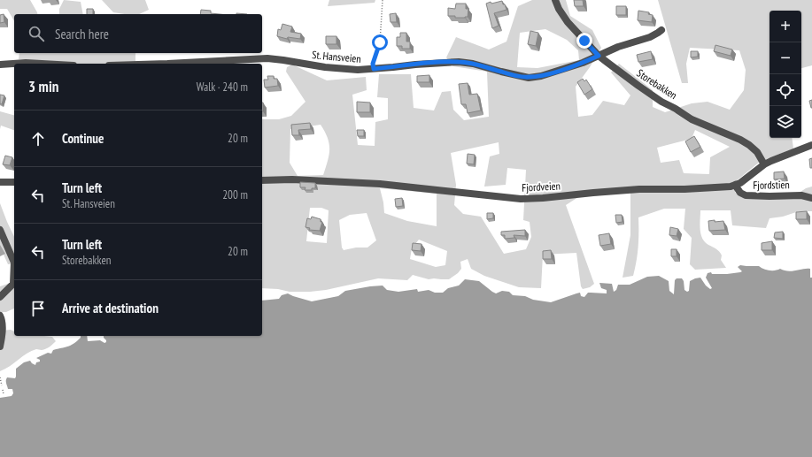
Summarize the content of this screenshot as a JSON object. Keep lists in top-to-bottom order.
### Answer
{
  "streets": {
    "street": [
      "St. Hansveien",
      "Storebakken",
      "Fjordstien",
      "Fjordveien"
    ]
  },
  "crossings": [
    ["St. Hansveien", "Storebakken"],
    ["Storebakken", "Fjordveien"],
    ["Fjordstien", "Fjordveien"]
  ],
  "page": {
    "map_buttons": ["+", "−"],
    "search": "Search here",
    "heading": ["3 min", "Walk · 240 m"],
    "list": [
      ["Continue", "20 m"],
      ["Turn left", "St. Hansveien", "200 m"],
      ["Turn left", "Storebakken", "20 m"],
      "Arrive at destination"
    ]
  }
}
